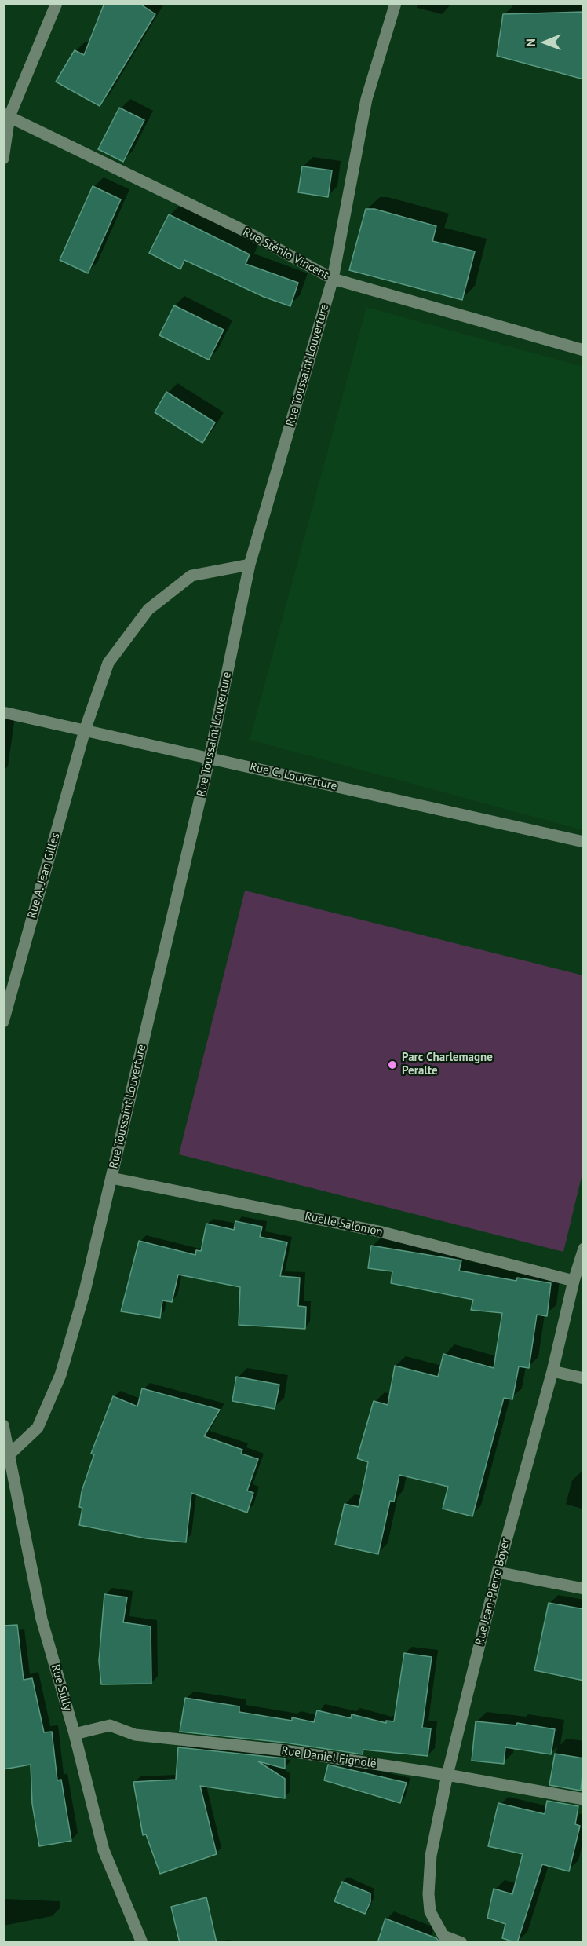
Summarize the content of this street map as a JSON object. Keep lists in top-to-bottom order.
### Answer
{
  "streets": {
    "street": [
      "Rue Sténio Vincent",
      "Rue Toussaint Louverture",
      "Rue C. Louverture",
      "Rue A. Jean Gilles",
      "Ruelle Salomon",
      "Rue Jean-Pierre Boyer",
      "Rue Sully",
      "Rue Daniel Fignolé"
    ]
  },
  "crossings": [
    ["Rue Sténio Vincent", "Rue Toussaint Louverture"],
    ["Rue Toussaint Louverture", "Rue C. Louverture"],
    ["Rue Toussaint Louverture", "Rue A. Jean Gilles"],
    ["Rue Toussaint Louverture", "Ruelle Salomon"],
    ["Rue Toussaint Louverture", "Rue Sully"],
    ["Rue C. Louverture", "Rue A. Jean Gilles"],
    ["Ruelle Salomon", "Rue Jean-Pierre Boyer"],
    ["Rue Jean-Pierre Boyer", "Rue Daniel Fignolé"],
    ["Rue Sully", "Rue Daniel Fignolé"]
  ],
  "places": ["Parc Charlemagne Peralte"],
  "north": "left"
}
